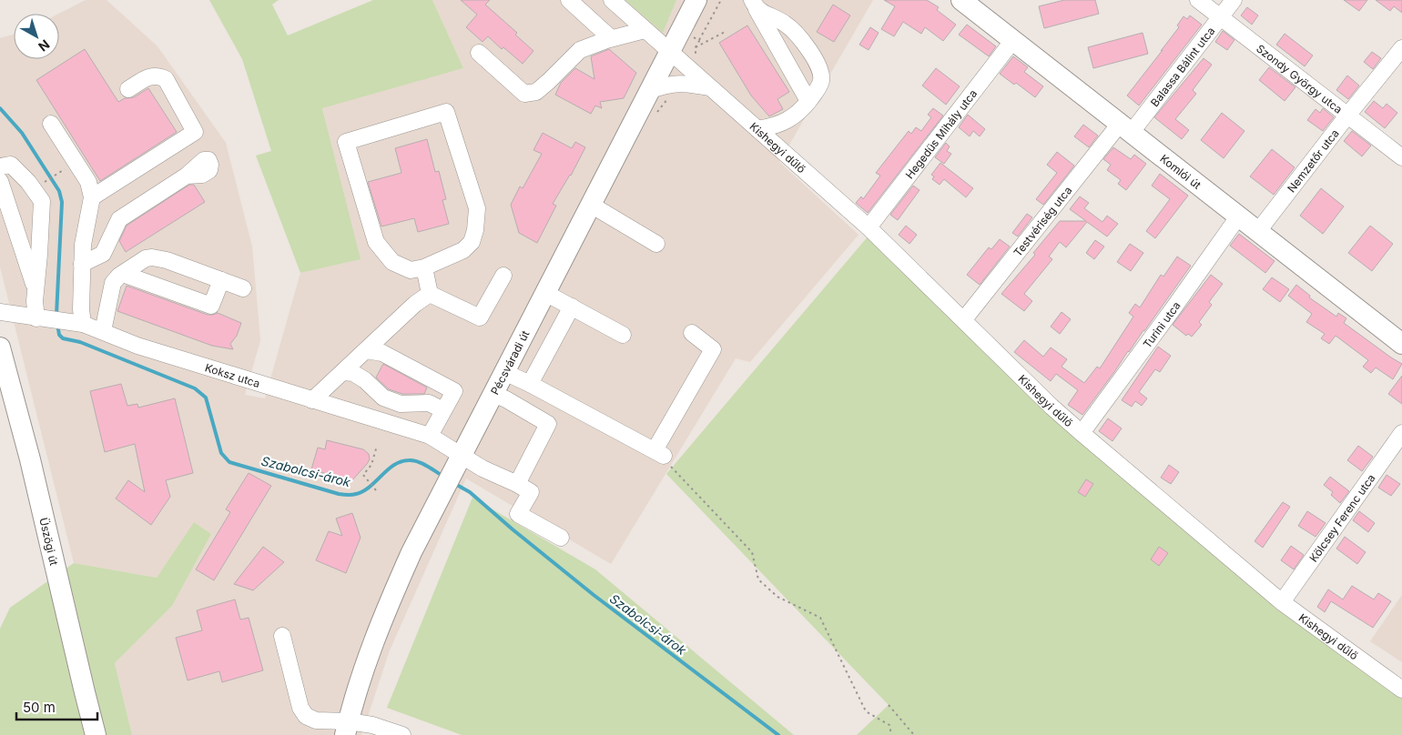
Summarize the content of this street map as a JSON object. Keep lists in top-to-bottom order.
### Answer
{
  "streets": {
    "main road": ["Komlói út", "Pécsváradi út", "Üszögi út"],
    "street": [
      "Balassa Bálint utca",
      "Szondy György utca",
      "Hegedüs Mihály utca",
      "Kishegyi dűlő",
      "Nemzetőr utca",
      "Testvériség utca",
      "Turini utca",
      "Koksz utca",
      "Kölcsey Ferenc utca"
    ]
  },
  "crossings": [
    ["Balassa Bálint utca", "Szondy György utca"],
    ["Balassa Bálint utca", "Komlói út"],
    ["Balassa Bálint utca", "Testvériség utca"],
    ["Szondy György utca", "Nemzetőr utca"],
    ["Hegedüs Mihály utca", "Kishegyi dűlő"],
    ["Hegedüs Mihály utca", "Komlói út"],
    ["Kishegyi dűlő", "Testvériség utca"],
    ["Kishegyi dűlő", "Turini utca"],
    ["Kishegyi dűlő", "Pécsváradi út"],
    ["Kishegyi dűlő", "Kölcsey Ferenc utca"],
    ["Nemzetőr utca", "Komlói út"],
    ["Komlói út", "Testvériség utca"],
    ["Komlói út", "Turini utca"],
    ["Pécsváradi út", "Koksz utca"]
  ],
  "water": ["Szabolcsi-árok"],
  "scale_bar": "50 m",
  "north": "bottom right"
}
